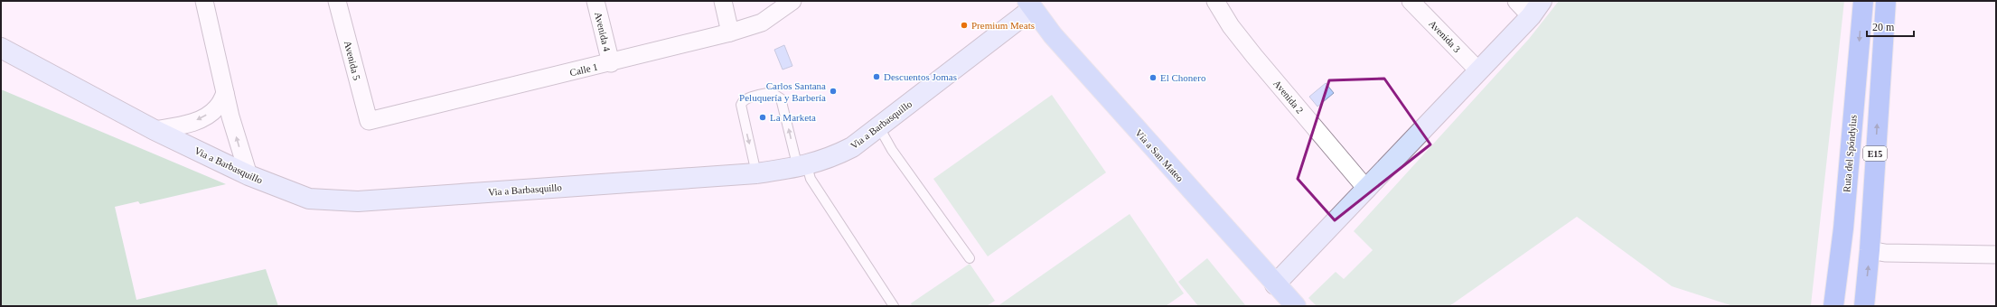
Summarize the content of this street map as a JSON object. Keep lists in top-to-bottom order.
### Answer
{
  "streets": {
    "highway": ["Ruta del Spóndylus", "E15"],
    "main road": ["Via a Barbasquillo", "Vía a San Mateo"],
    "street": [
      "Avenida 4",
      "Avenida 3",
      "Avenida 5",
      "Calle 1",
      "Avenida 2"
    ]
  },
  "crossings": [
    ["Avenida 4", "Calle 1"],
    ["Avenida 5", "Calle 1"],
    ["Via a Barbasquillo", "Vía a San Mateo"]
  ],
  "places": [
    "Premium Meats",
    "Descuentos Jomas",
    "El Chonero",
    "Carlos Santana Peluquería y Barbería",
    "La Marketa"
  ],
  "scale_bar": "20 m"
}
